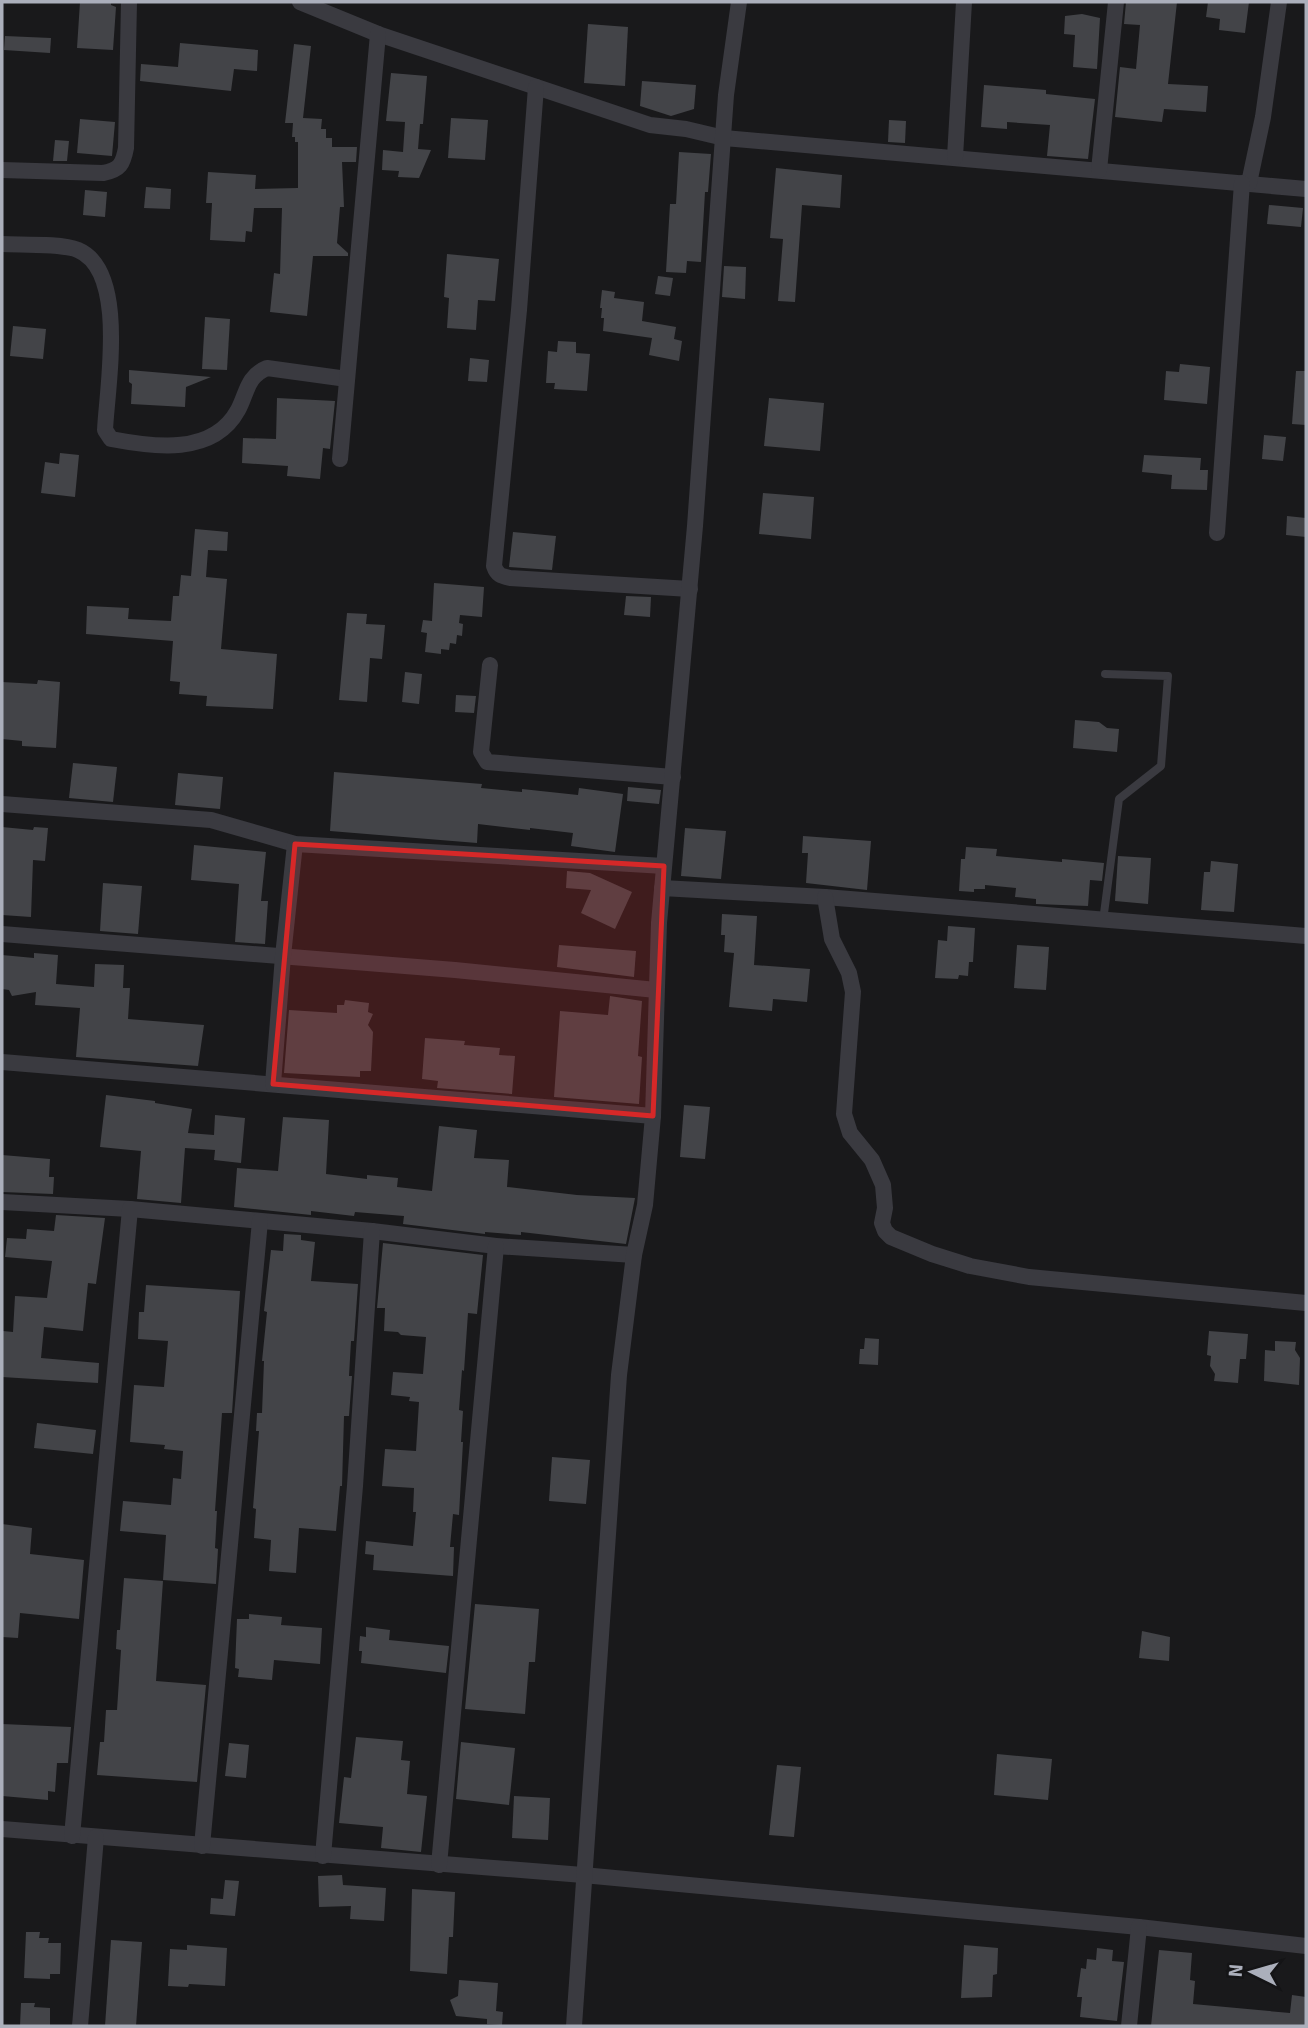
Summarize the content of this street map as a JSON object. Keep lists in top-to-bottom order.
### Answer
{
  "north": "left"
}
